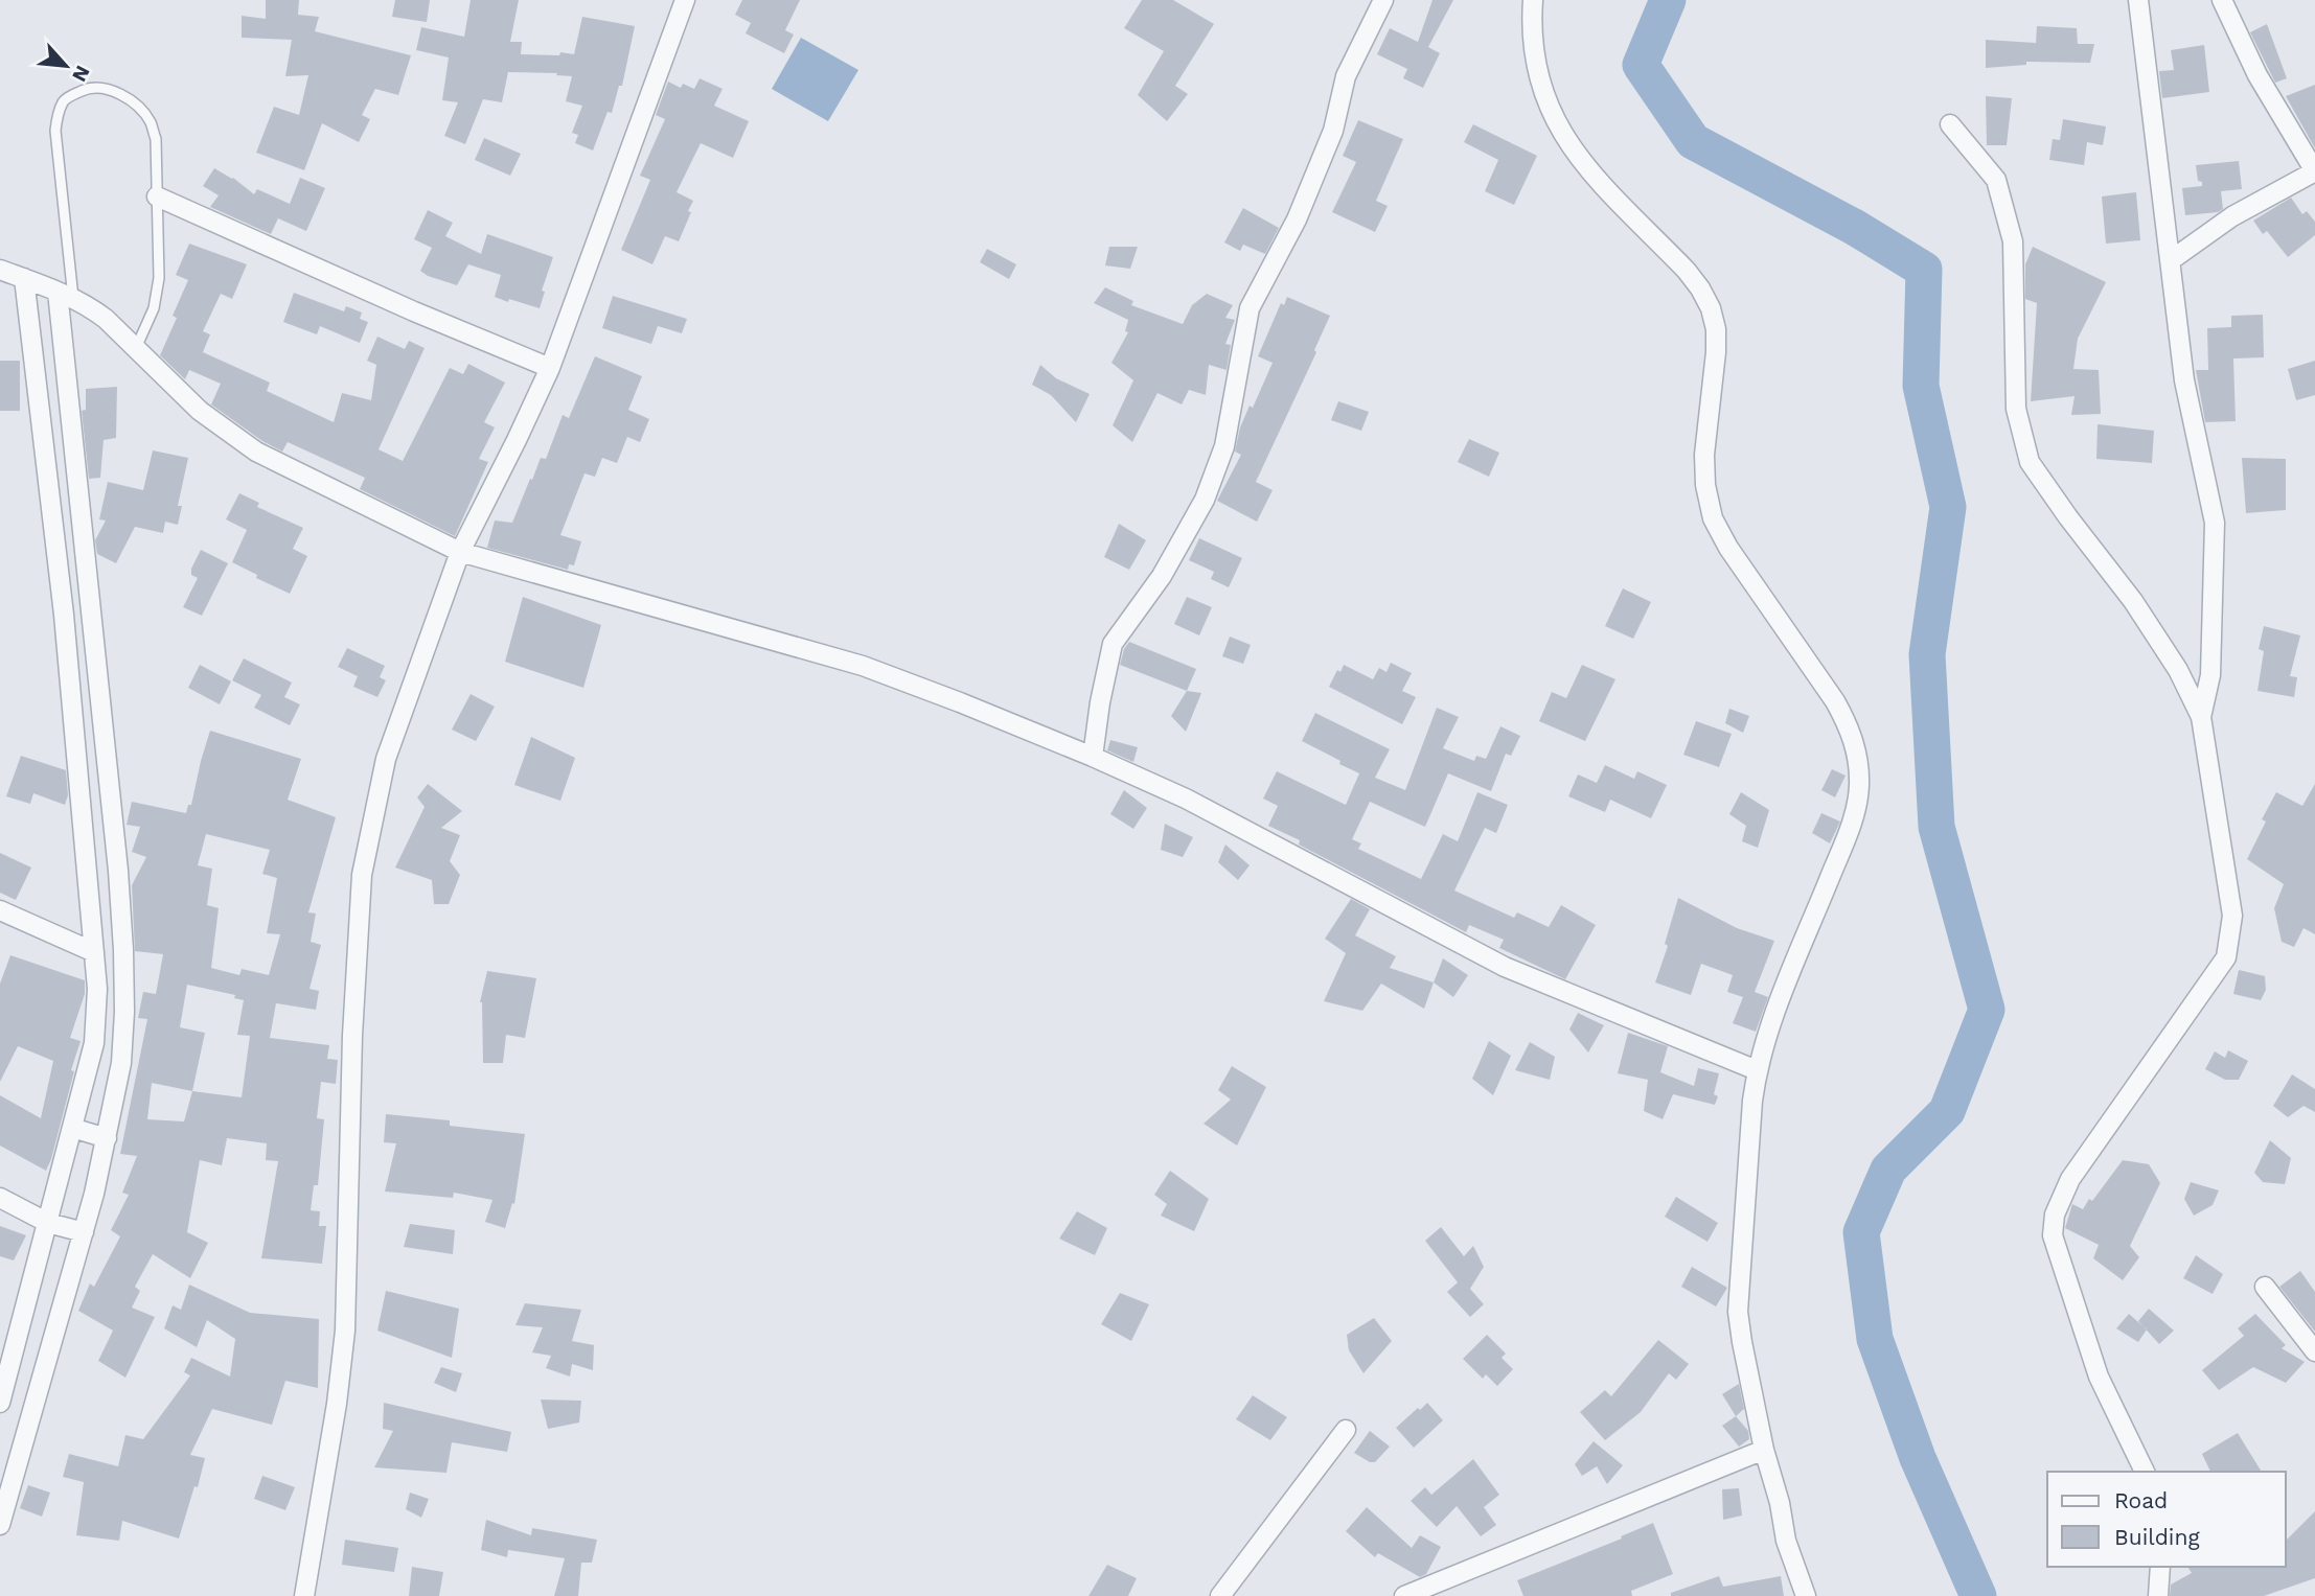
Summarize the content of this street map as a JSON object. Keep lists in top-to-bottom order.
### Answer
{
  "legend": ["Road", "Building"],
  "north": "bottom right"
}
